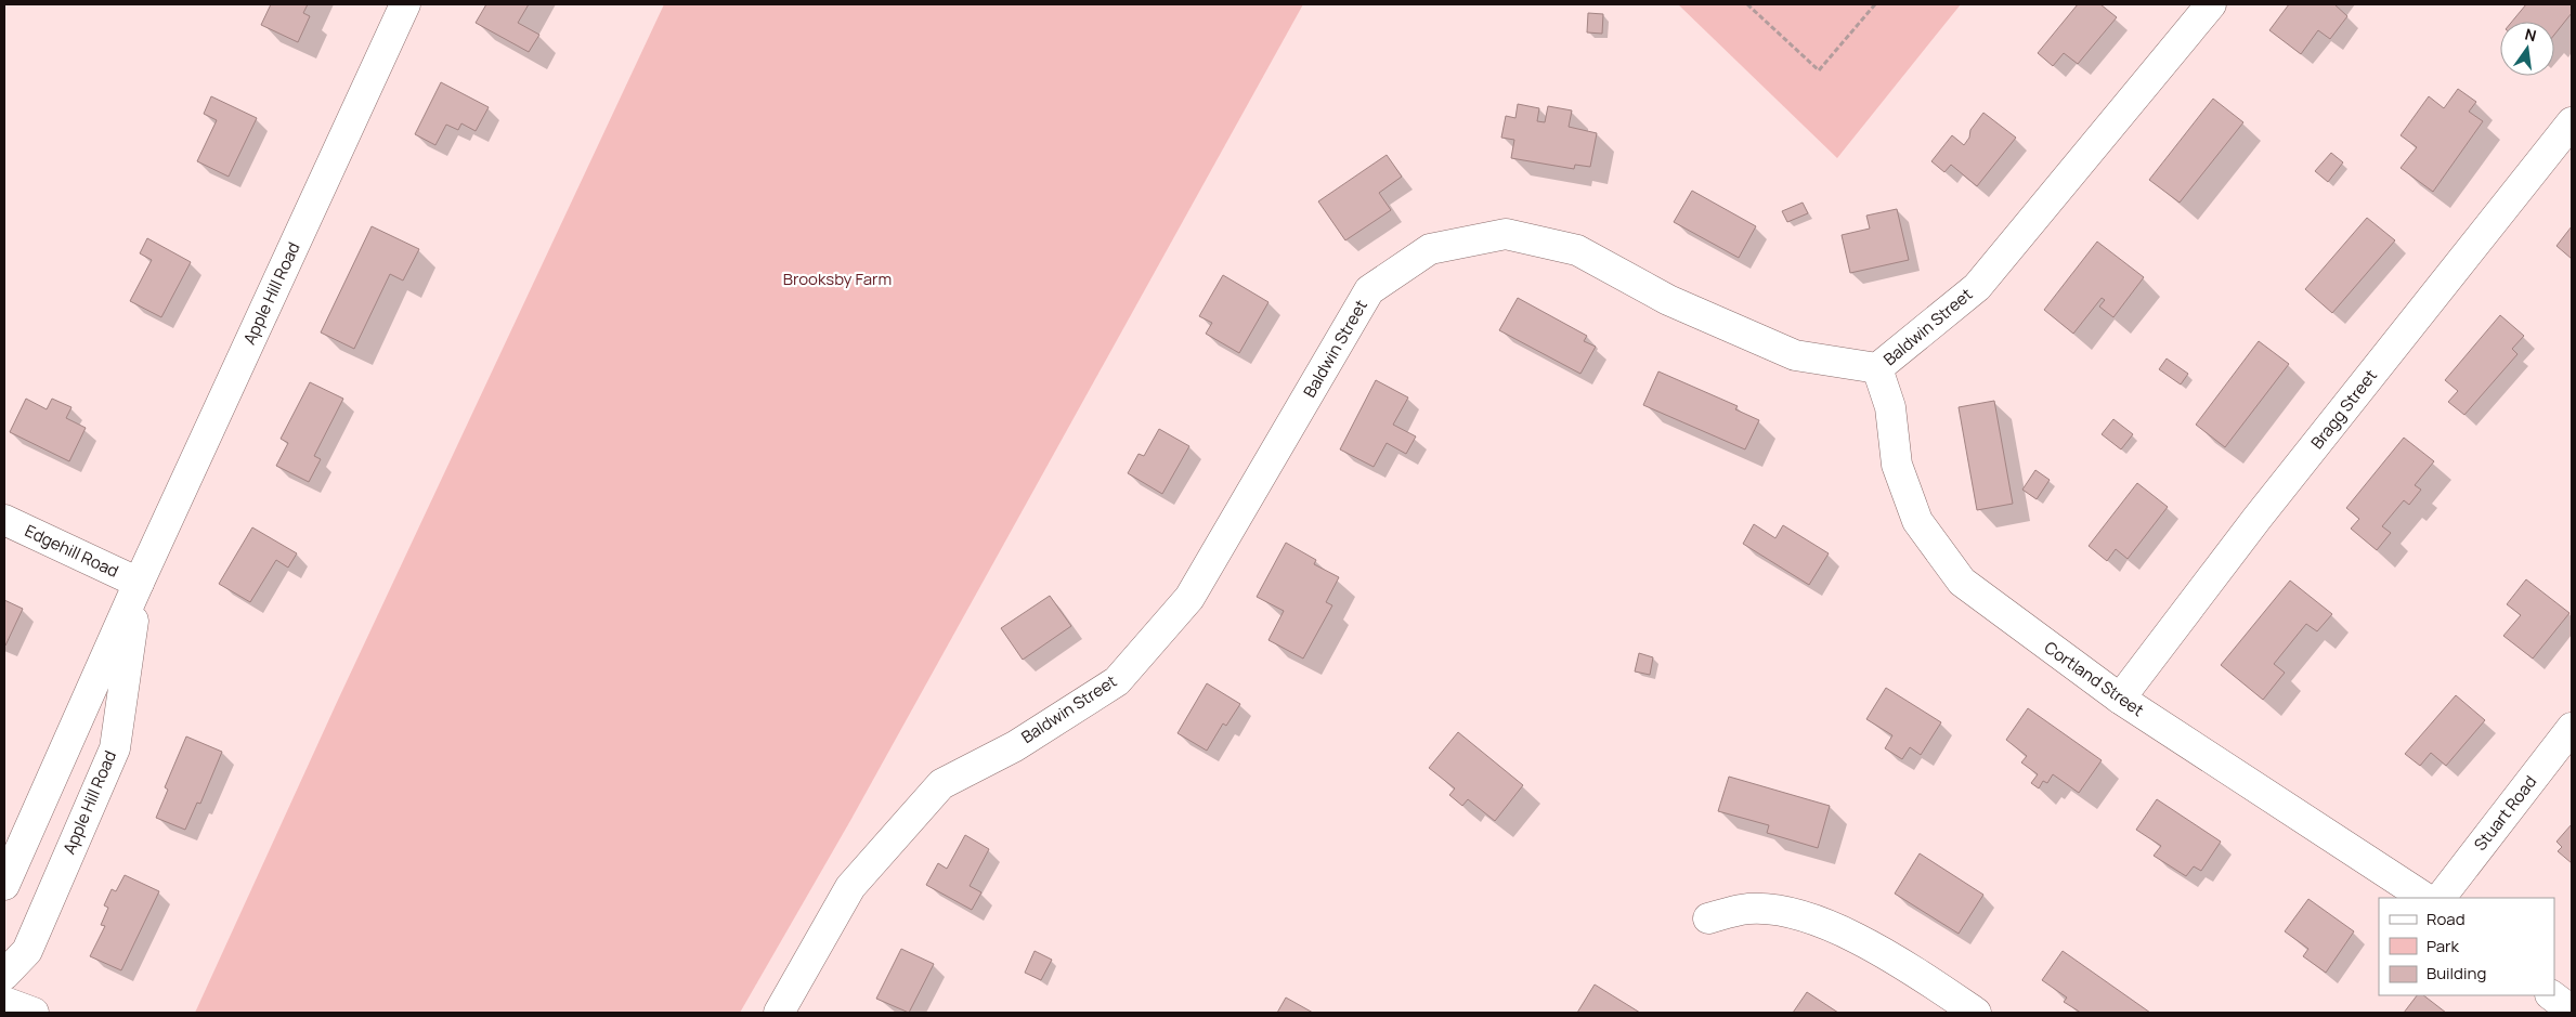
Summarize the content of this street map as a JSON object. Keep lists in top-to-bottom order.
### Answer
{
  "streets": {
    "street": [
      "Apple Hill Road",
      "Baldwin Street",
      "Bragg Street",
      "Edgehill Road",
      "Cortland Street",
      "Stuart Road"
    ]
  },
  "crossings": [
    ["Apple Hill Road", "Edgehill Road"],
    ["Baldwin Street", "Cortland Street"],
    ["Bragg Street", "Cortland Street"]
  ],
  "parks": ["Brooksby Farm"],
  "legend": ["Road", "Park", "Building"],
  "north": "top"
}
